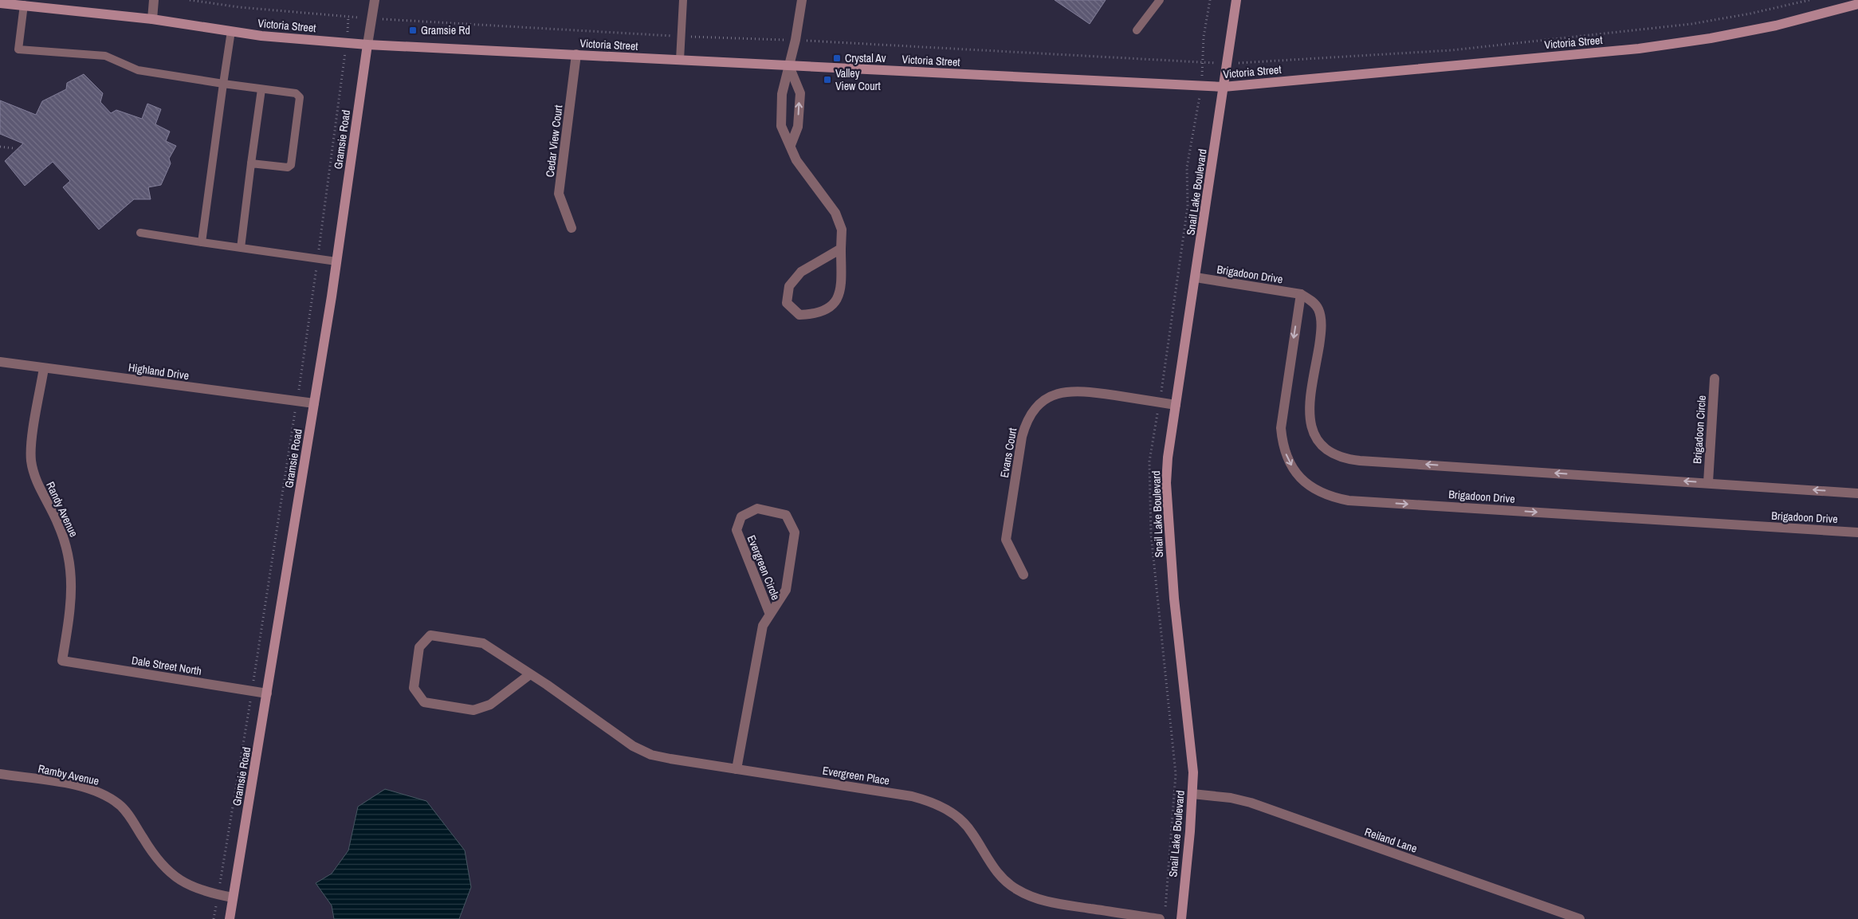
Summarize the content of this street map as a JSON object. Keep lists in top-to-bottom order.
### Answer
{
  "streets": {
    "street": [
      "Victoria Street",
      "Gramsie Road",
      "Cedar View Court",
      "Snail Lake Boulevard",
      "Brigadoon Drive",
      "Highland Drive",
      "Brigadoon Circle",
      "Evans Court",
      "Randy Avenue",
      "Evergreen Circle",
      "Dale Street North",
      "Ramby Avenue",
      "Evergreen Place",
      "Reiland Lane"
    ]
  },
  "crossings": [
    ["Victoria Street", "Gramsie Road"],
    ["Victoria Street", "Cedar View Court"],
    ["Victoria Street", "Snail Lake Boulevard"],
    ["Gramsie Road", "Highland Drive"],
    ["Gramsie Road", "Dale Street North"],
    ["Gramsie Road", "Ramby Avenue"],
    ["Snail Lake Boulevard", "Brigadoon Drive"],
    ["Snail Lake Boulevard", "Evans Court"],
    ["Snail Lake Boulevard", "Reiland Lane"],
    ["Brigadoon Drive", "Brigadoon Circle"],
    ["Highland Drive", "Randy Avenue"],
    ["Randy Avenue", "Dale Street North"],
    ["Evergreen Circle", "Evergreen Place"]
  ],
  "places": {
    "transit": ["Gramsie Rd", "Crystal Av", "Valley View Court"]
  }
}
